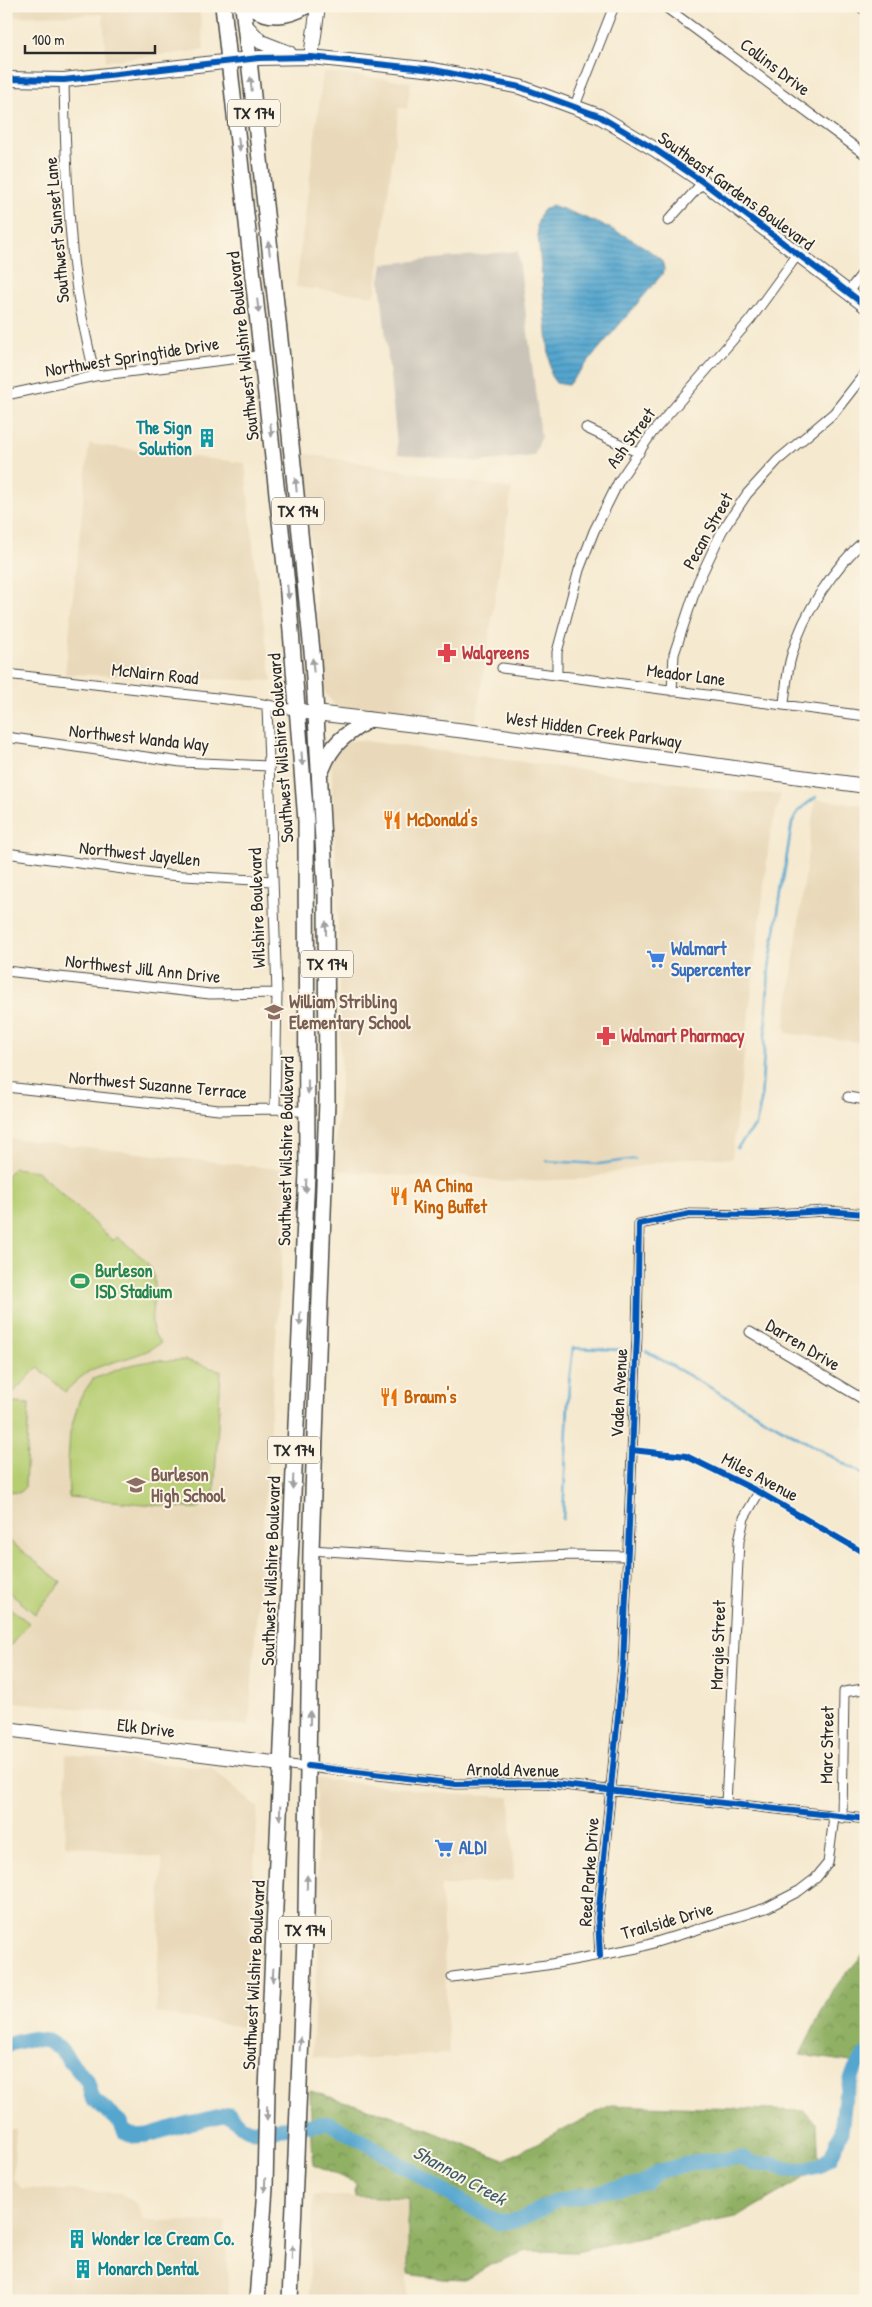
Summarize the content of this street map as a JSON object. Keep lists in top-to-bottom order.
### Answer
{
  "streets": {
    "main road": ["TX 174", "Southwest Wilshire Boulevard"],
    "street": [
      "Collins Drive",
      "Southeast Gardens Boulevard",
      "Southwest Sunset Lane",
      "Northwest Springtide Drive",
      "Ash Street",
      "Pecan Street",
      "McNairn Road",
      "Meador Lane",
      "West Hidden Creek Parkway",
      "Northwest Wanda Way",
      "Northwest Jayellen",
      "Wilshire Boulevard",
      "Northwest Jill Ann Drive",
      "Northwest Suzanne Terrace",
      "Darren Drive",
      "Vaden Avenue",
      "Margie Street",
      "Elk Drive",
      "Marc Street",
      "Arnold Avenue",
      "Reed Parke Drive",
      "Trailside Drive"
    ],
    "cycle path": ["Miles Avenue"]
  },
  "crossings": [
    ["Southeast Gardens Boulevard", "Southwest Sunset Lane"],
    ["Southeast Gardens Boulevard", "Southwest Wilshire Boulevard"],
    ["Southeast Gardens Boulevard", "Ash Street"],
    ["Southwest Sunset Lane", "Northwest Springtide Drive"],
    ["Southwest Wilshire Boulevard", "Northwest Springtide Drive"],
    ["Southwest Wilshire Boulevard", "McNairn Road"],
    ["Southwest Wilshire Boulevard", "West Hidden Creek Parkway"],
    ["Southwest Wilshire Boulevard", "Northwest Suzanne Terrace"],
    ["Southwest Wilshire Boulevard", "Elk Drive"],
    ["Southwest Wilshire Boulevard", "Arnold Avenue"],
    ["Ash Street", "Meador Lane"],
    ["Pecan Street", "Meador Lane"],
    ["McNairn Road", "West Hidden Creek Parkway"],
    ["McNairn Road", "Wilshire Boulevard"],
    ["Northwest Wanda Way", "Wilshire Boulevard"],
    ["Northwest Jayellen", "Wilshire Boulevard"],
    ["Wilshire Boulevard", "Northwest Jill Ann Drive"],
    ["Wilshire Boulevard", "Northwest Suzanne Terrace"],
    ["Vaden Avenue", "Arnold Avenue"],
    ["Vaden Avenue", "Reed Parke Drive"],
    ["Margie Street", "Arnold Avenue"],
    ["Elk Drive", "Arnold Avenue"],
    ["Marc Street", "Arnold Avenue"],
    ["Marc Street", "Trailside Drive"],
    ["Arnold Avenue", "Reed Parke Drive"],
    ["Arnold Avenue", "Trailside Drive"],
    ["Reed Parke Drive", "Trailside Drive"]
  ],
  "water": ["Shannon Creek"],
  "places": {
    "building": ["The Sign Solution", "Wonder Ice Cream Co.", "Monarch Dental"],
    "pharmacy": ["Walgreens", "Walmart Pharmacy"],
    "restaurant": ["McDonald's", "AA China King Buffet", "Braum's"],
    "supermarket": ["Walmart Supercenter", "ALDI"],
    "school or university": ["William Stribling Elementary School", "Burleson High School"],
    "sports": ["Burleson ISD Stadium"]
  },
  "scale_bar": "100 m"
}
